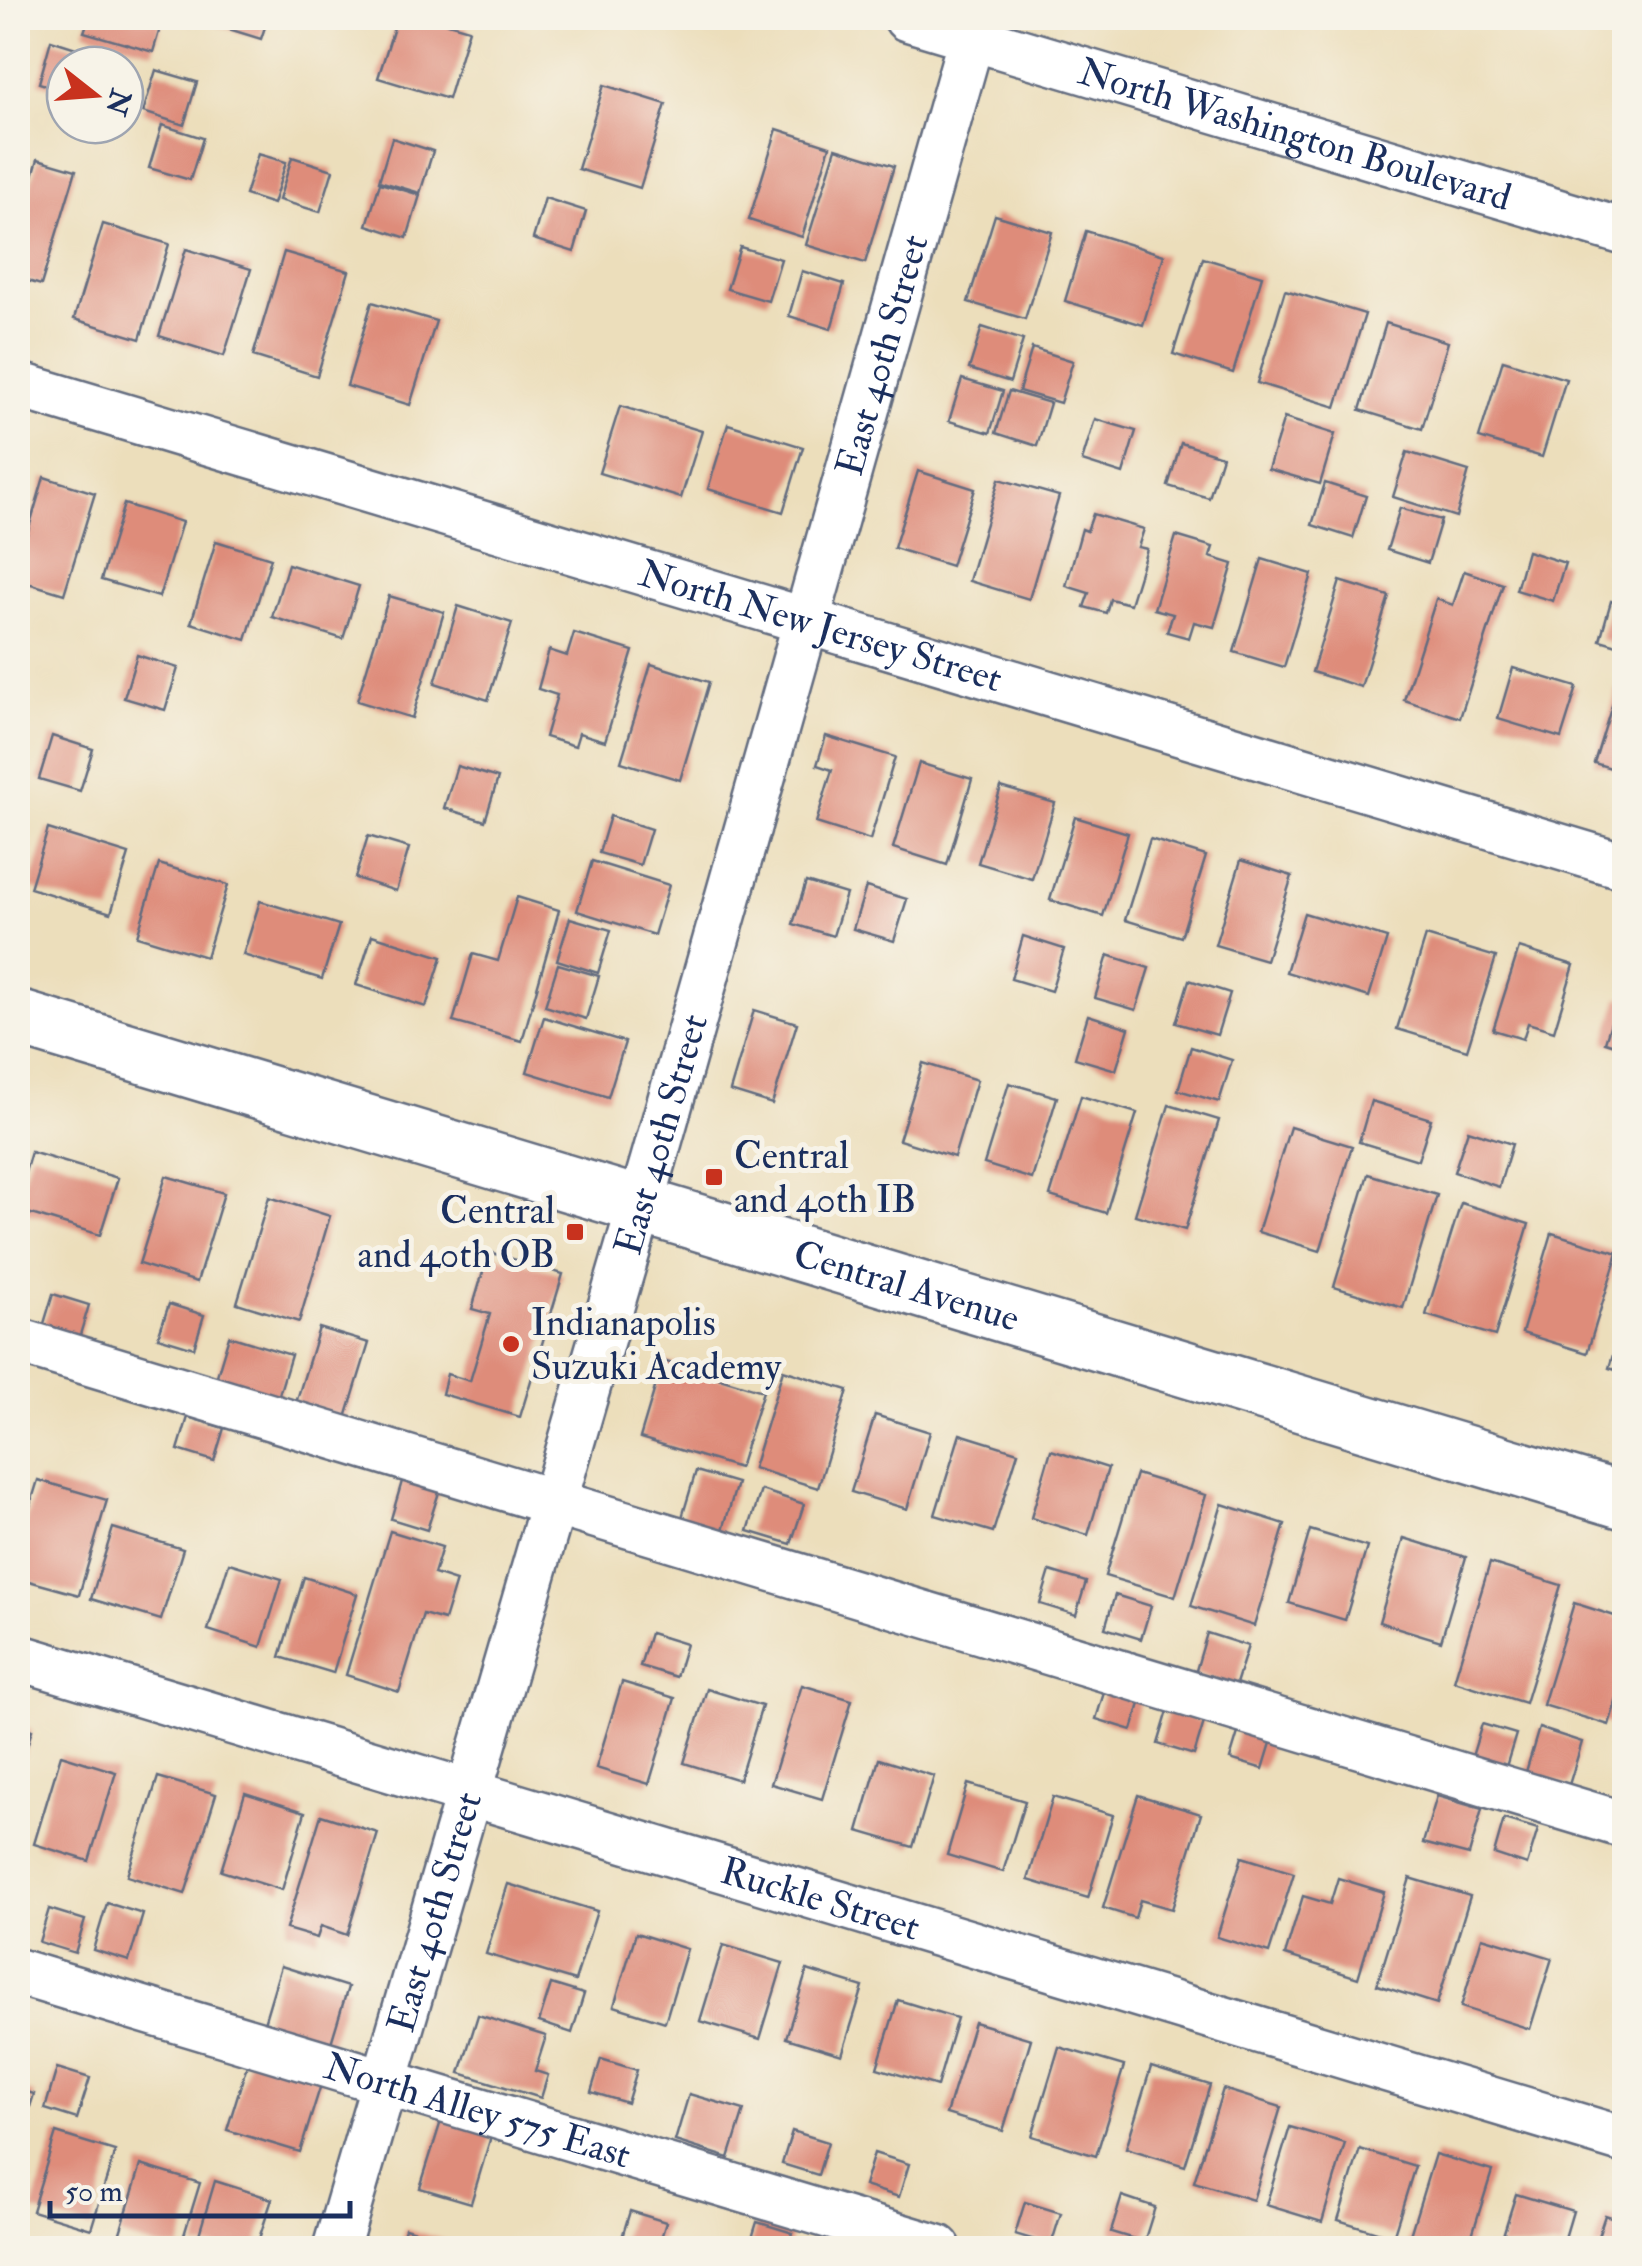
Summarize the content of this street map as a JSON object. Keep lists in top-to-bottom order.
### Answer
{
  "streets": {
    "main road": ["Central Avenue"],
    "street": [
      "North Washington Boulevard",
      "East 40th Street",
      "North New Jersey Street",
      "Ruckle Street",
      "North Alley 575 East"
    ]
  },
  "crossings": [
    ["North Washington Boulevard", "East 40th Street"],
    ["East 40th Street", "North New Jersey Street"],
    ["East 40th Street", "Central Avenue"],
    ["East 40th Street", "Ruckle Street"],
    ["East 40th Street", "North Alley 575 East"]
  ],
  "places": {
    "transit": ["Central and 40th IB", "Central and 40th OB"],
    "other": ["Indianapolis Suzuki Academy"]
  },
  "scale_bar": "50 m",
  "north": "right"
}
